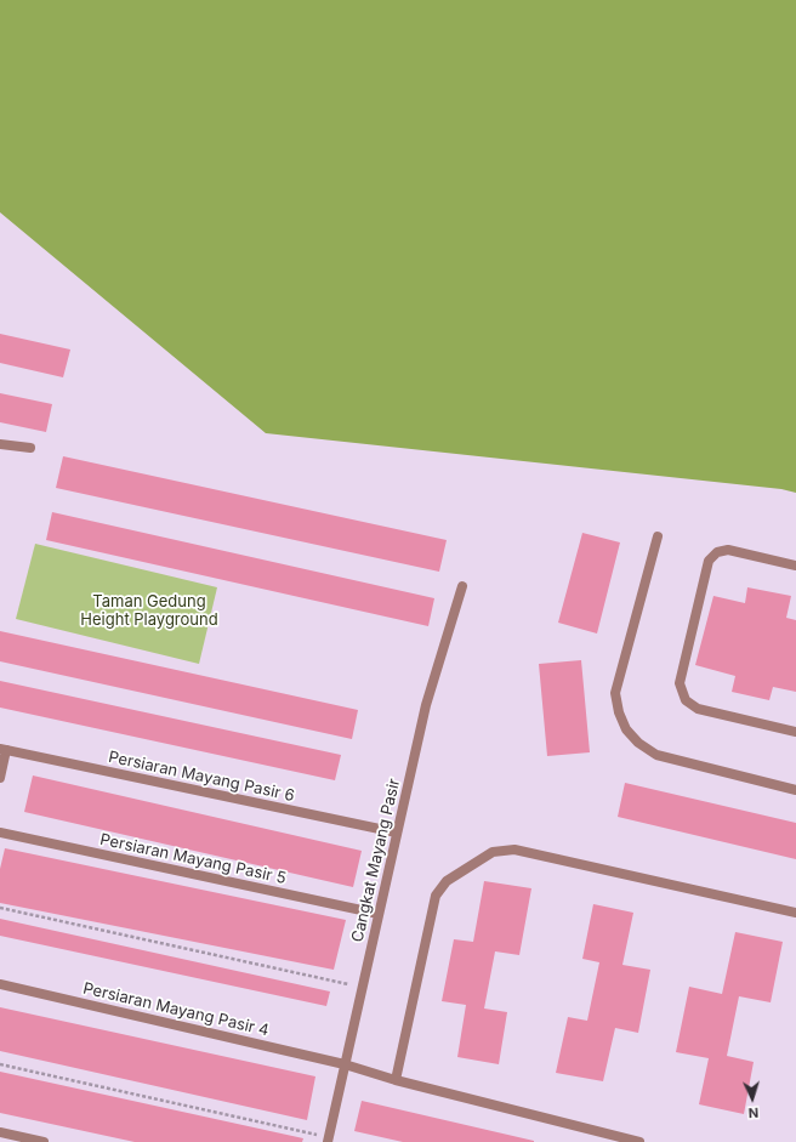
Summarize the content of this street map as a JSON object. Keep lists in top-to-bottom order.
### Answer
{
  "streets": {
    "street": [
      "Persiaran Mayang Pasir 6",
      "Persiaran Mayang Pasir 5",
      "Cangkat Mayang Pasir",
      "Persiaran Mayang Pasir 4"
    ]
  },
  "crossings": [
    ["Persiaran Mayang Pasir 6", "Cangkat Mayang Pasir"],
    ["Persiaran Mayang Pasir 5", "Cangkat Mayang Pasir"],
    ["Cangkat Mayang Pasir", "Persiaran Mayang Pasir 4"]
  ],
  "parks": ["Taman Gedung Height Playground"],
  "north": "bottom"
}
